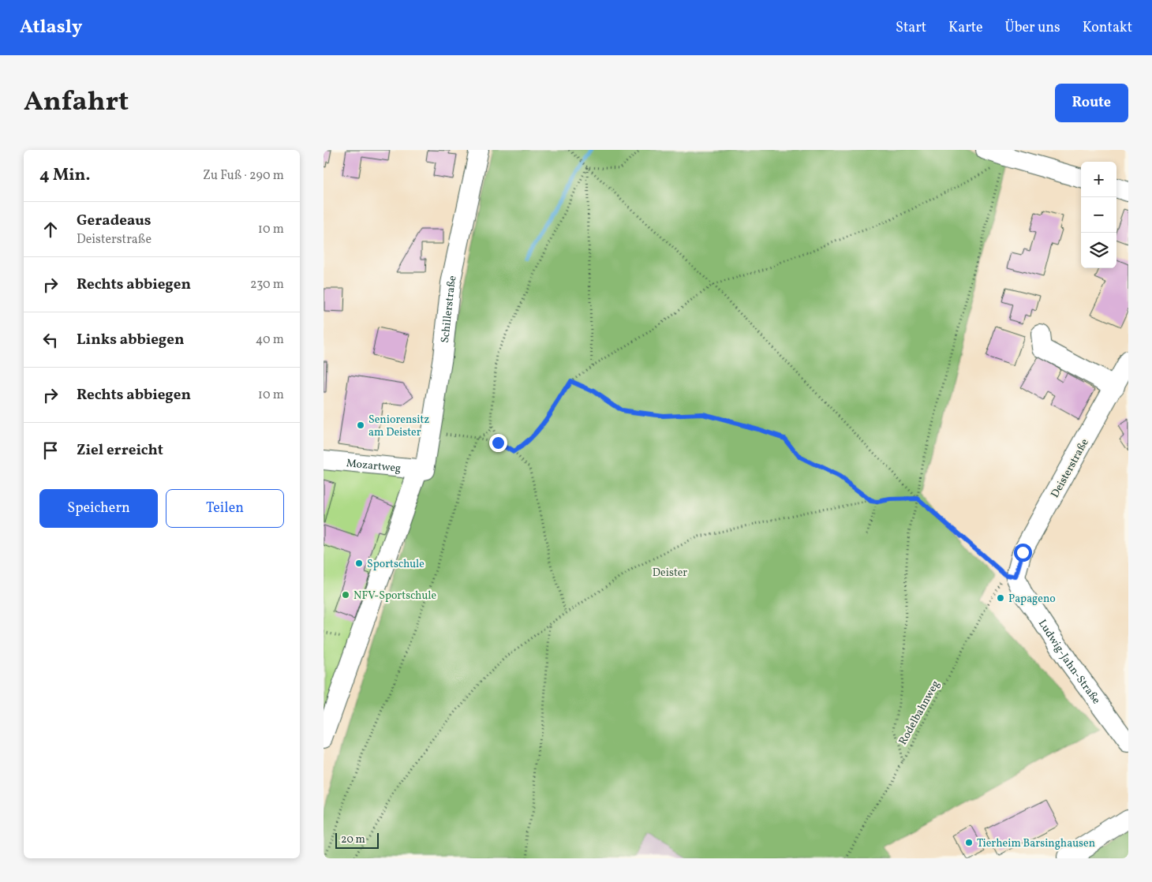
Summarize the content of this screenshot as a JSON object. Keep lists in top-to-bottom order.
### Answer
{
  "streets": {
    "street": [
      "Schillerstraße",
      "Mozartweg",
      "Deisterstraße",
      "Ludwig-Jahn-Straße"
    ],
    "path": ["Rodelbahnweg"]
  },
  "crossings": [
    ["Schillerstraße", "Mozartweg"],
    ["Deisterstraße", "Ludwig-Jahn-Straße"],
    ["Deisterstraße", "Rodelbahnweg"],
    ["Ludwig-Jahn-Straße", "Rodelbahnweg"]
  ],
  "parks": ["Deister"],
  "places": [
    "Seniorensitz am Deister",
    "Sportschule",
    "NFV-Sportschule",
    "Papageno",
    "Tierheim Barsinghausen"
  ],
  "scale_bar": "20 m",
  "page": {
    "header": "Atlasly",
    "nav": [
      "Start",
      "Karte",
      "Über uns",
      "Kontakt"
    ],
    "title": "Anfahrt",
    "buttons": [
      "Route",
      ["Speichern", "Teilen"]
    ],
    "heading": ["4 Min.", "Zu Fuß · 290 m"],
    "map_buttons": ["+", "−"],
    "list": [
      ["Geradeaus", "Deisterstraße", "10 m"],
      ["Rechts abbiegen", "230 m"],
      ["Links abbiegen", "40 m"],
      ["Rechts abbiegen", "10 m"],
      "Ziel erreicht"
    ],
    "scale": "20 m"
  }
}
